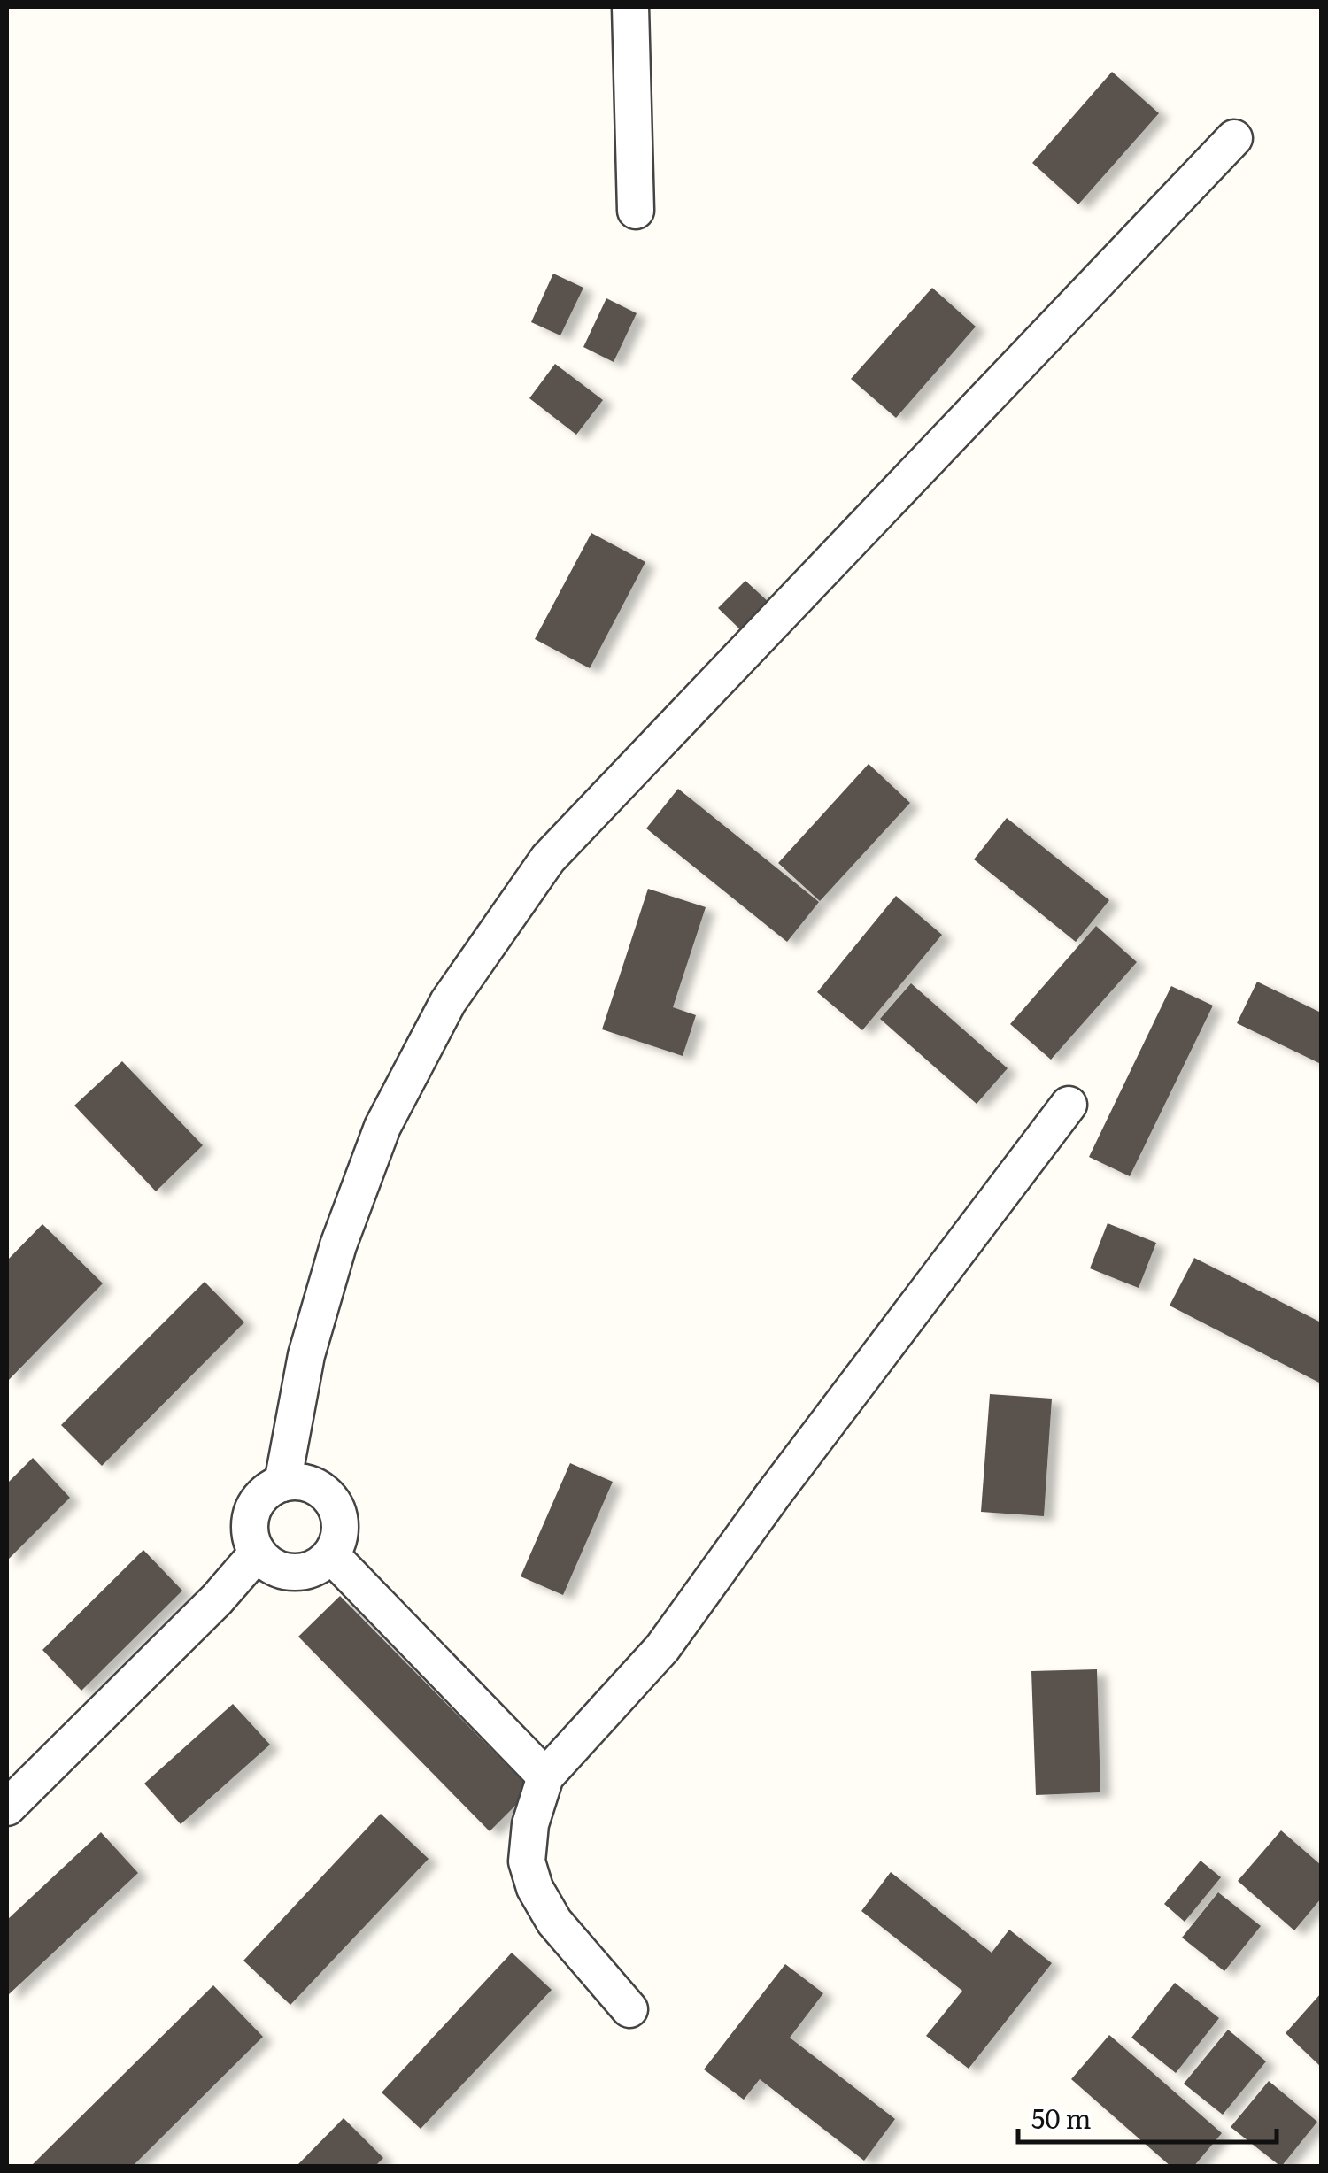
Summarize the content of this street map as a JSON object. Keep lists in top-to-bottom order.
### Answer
{
  "scale_bar": "50 m"
}
